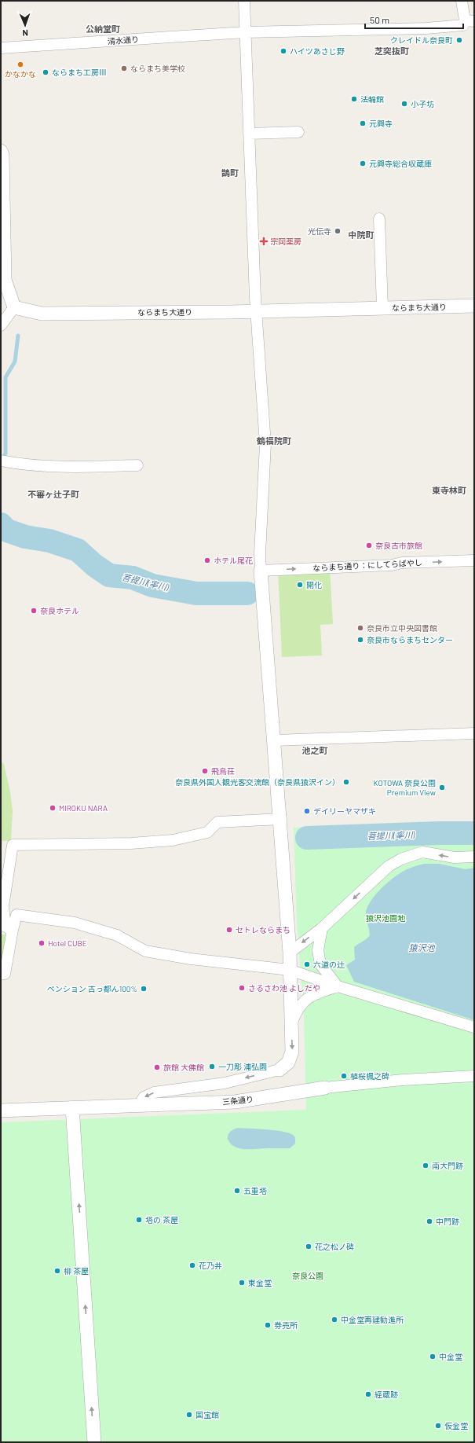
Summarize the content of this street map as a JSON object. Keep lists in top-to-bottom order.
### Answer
{
  "streets": {
    "street": [
      "清水通り",
      "ならまち大通り",
      "ならまち通り：にしてらばやし",
      "三条通り"
    ]
  },
  "one_way": ["ならまち通り：にしてらばやし"],
  "districts": [
    "公納堂町",
    "芝突抜町",
    "鵲町",
    "中院町",
    "鶴福院町",
    "東寺林町",
    "不審ヶ辻子町",
    "池之町"
  ],
  "water": ["菩提川(率川)", "猿沢池"],
  "parks": ["猿沢池園地", "奈良公園"],
  "places": {
    "other": [
      "クレイドル奈良町",
      "ハイツあさじ野",
      "かなかな",
      "ならまち美学校",
      "ならまち工房Ⅲ",
      "法輪館",
      "小子坊",
      "元興寺",
      "元興寺総合収蔵庫",
      "光伝寺",
      "奈良古市旅館",
      "ホテル尾花",
      "開化",
      "奈良ホテル",
      "奈良市立中央図書館",
      "奈良市ならまちセンター",
      "飛鳥荘",
      "奈良県外国人観光客交流館（奈良県猿沢イン）",
      "KOTOWA 奈良公園 Premium View",
      "MIROKU NARA",
      "デイリーヤマザキ",
      "セトレならまち",
      "Hotel CUBE",
      "六道の辻",
      "さるさわ池 よしだや",
      "ペンション 古っ都ん100%",
      "一刀彫 浦弘園",
      "旅館 大佛館",
      "植桜楓之碑",
      "南大門跡",
      "五重塔",
      "塔の 茶屋",
      "中門跡",
      "花之松ノ碑",
      "花乃井",
      "柳 茶屋",
      "東金堂",
      "中金堂再建勧進所",
      "券売所",
      "中金堂",
      "経蔵跡",
      "国宝館",
      "仮金堂"
    ],
    "health": ["宗岡薬房"]
  },
  "scale_bar": "50 m",
  "north": "bottom"
}
